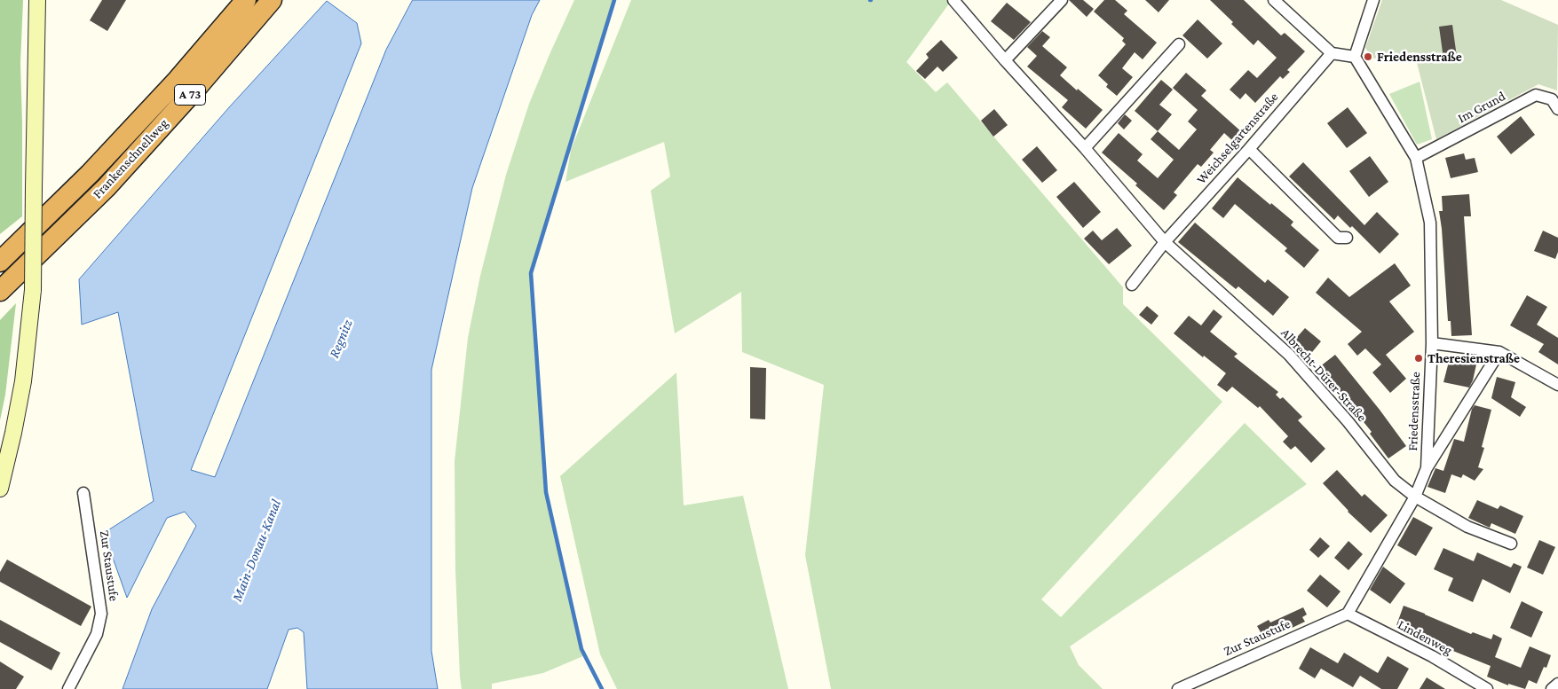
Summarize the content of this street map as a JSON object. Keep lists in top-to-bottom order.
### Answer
{
  "streets": {
    "highway": ["A 73", "Frankenschnellweg"],
    "street": [
      "Im Grund",
      "Weichselgartenstraße",
      "Albrecht-Dürer-Straße",
      "Friedensstraße",
      "Zur Staustufe",
      "Lindenweg"
    ]
  },
  "crossings": [
    ["Im Grund", "Friedensstraße"],
    ["Weichselgartenstraße", "Albrecht-Dürer-Straße"],
    ["Albrecht-Dürer-Straße", "Friedensstraße"],
    ["Friedensstraße", "Zur Staustufe"],
    ["Friedensstraße", "Lindenweg"],
    ["Zur Staustufe", "Lindenweg"]
  ],
  "water": ["Regnitz", "Main-Donau-Kanal"],
  "places": ["Friedensstraße", "Theresienstraße"]
}
